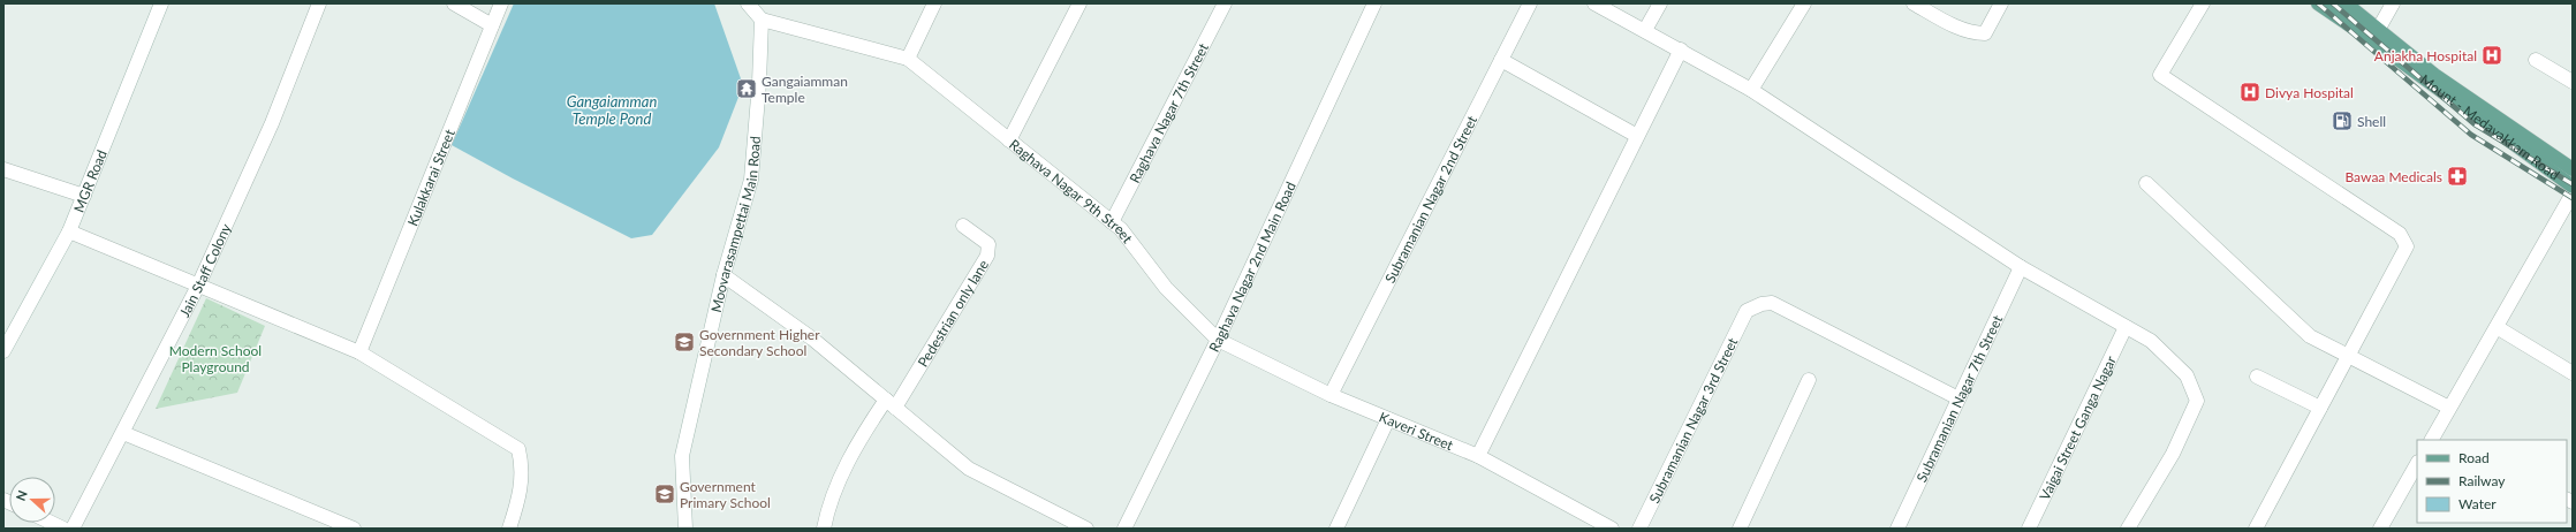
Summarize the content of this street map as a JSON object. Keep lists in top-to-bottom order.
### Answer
{
  "streets": {
    "main road": ["Mount - Medavakkam Road"],
    "street": [
      "Raghava Nagar 7th Street",
      "Kulakkarai Street",
      "MGR Road",
      "Raghava Nagar 9th Street",
      "Subramanian Nagar 2nd Street",
      "Moovarasampettai Main Road",
      "Raghava Nagar 2nd Main Road",
      "Jain Staff Colony",
      "Pedestrian only lane",
      "Subramanian Nagar 7th Street",
      "Subramanian Nagar 3rd Street",
      "Vaigai Street Ganga Nagar",
      "Kaveri Street"
    ]
  },
  "crossings": [
    ["Raghava Nagar 7th Street", "Raghava Nagar 9th Street"],
    ["Raghava Nagar 9th Street", "Raghava Nagar 2nd Main Road"],
    ["Raghava Nagar 9th Street", "Kaveri Street"],
    ["Subramanian Nagar 2nd Street", "Kaveri Street"],
    ["Raghava Nagar 2nd Main Road", "Kaveri Street"],
    ["Subramanian Nagar 7th Street", "Subramanian Nagar 3rd Street"]
  ],
  "water": ["Gangaiamman Temple Pond"],
  "parks": ["Modern School Playground"],
  "places": {
    "hospital": ["Anjakha Hospital", "Divya Hospital"],
    "temple": ["Gangaiamman Temple"],
    "fuel station": ["Shell"],
    "pharmacy": ["Bawaa Medicals"],
    "school or university": ["Government Higher Secondary School", "Government Primary School"]
  },
  "legend": ["Road", "Railway", "Water"],
  "north": "left"
}
